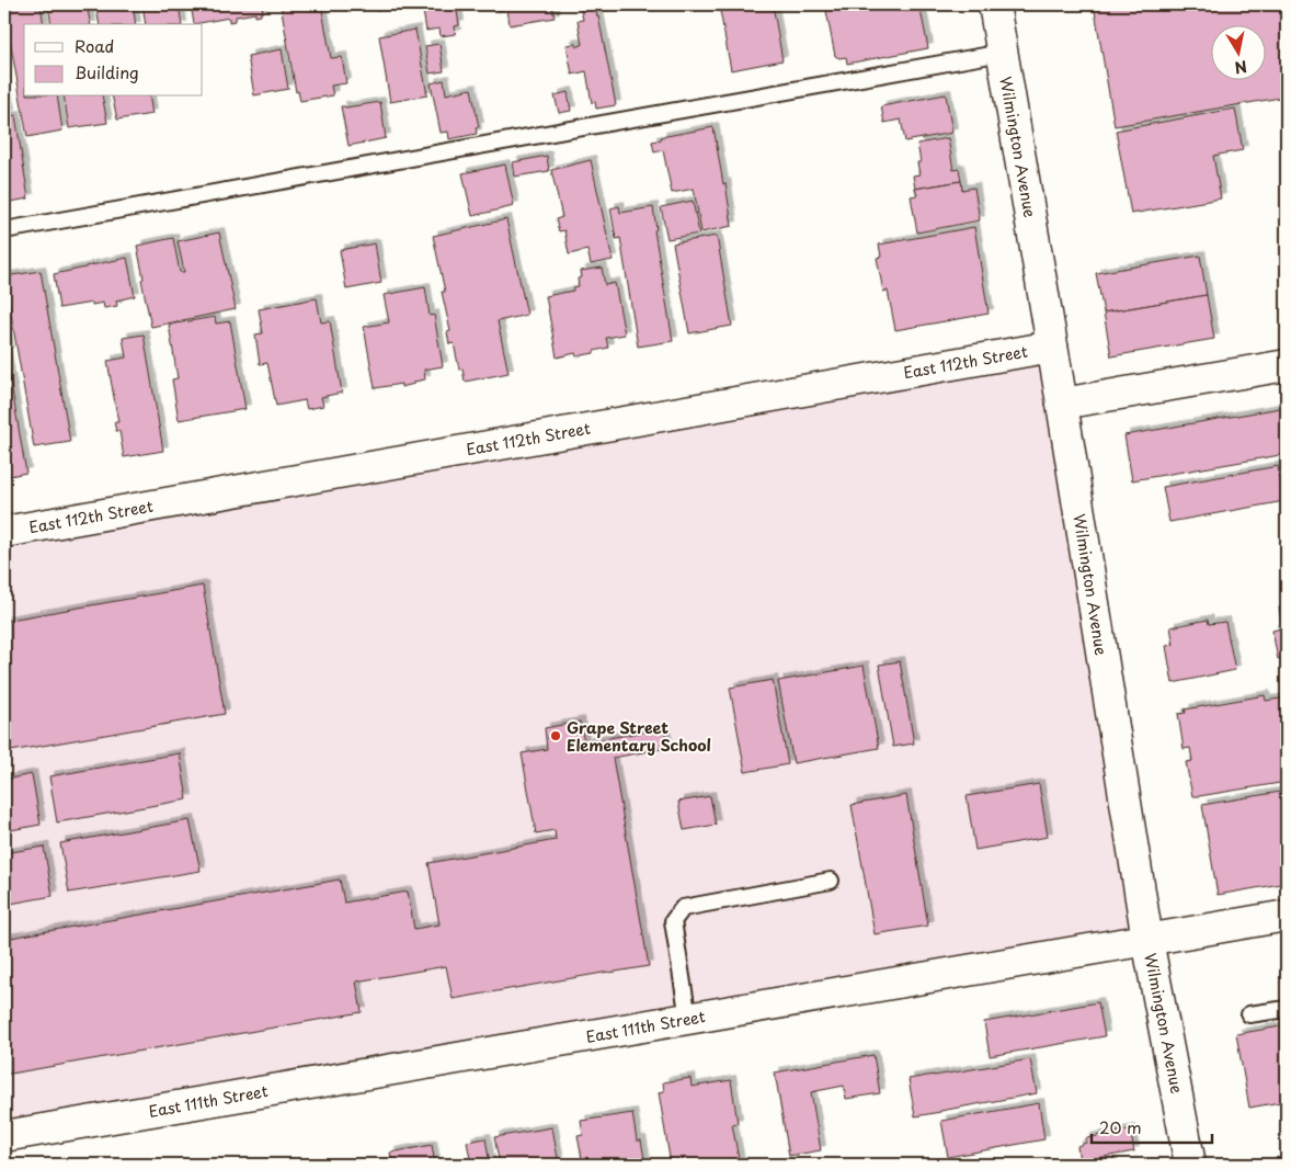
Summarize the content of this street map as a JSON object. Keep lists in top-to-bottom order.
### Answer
{
  "streets": {
    "street": ["Wilmington Avenue", "East 112th Street", "East 111th Street"]
  },
  "crossings": [
    ["Wilmington Avenue", "East 112th Street"],
    ["Wilmington Avenue", "East 111th Street"]
  ],
  "places": ["Grape Street Elementary School"],
  "legend": ["Road", "Building"],
  "scale_bar": "20 m",
  "north": "bottom"
}
